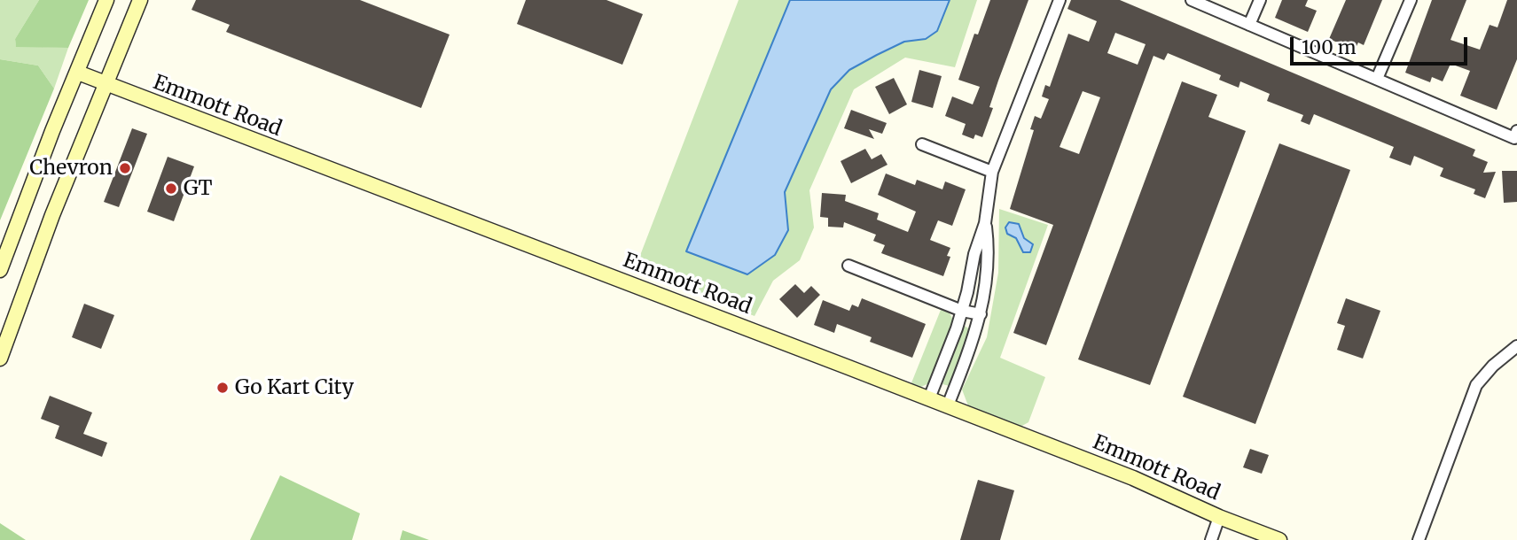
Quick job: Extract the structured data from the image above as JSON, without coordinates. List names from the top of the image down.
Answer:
{
  "streets": {
    "street": ["Emmott Road"]
  },
  "places": ["Chevron", "GT", "Go Kart City"],
  "scale_bar": "100 m"
}
